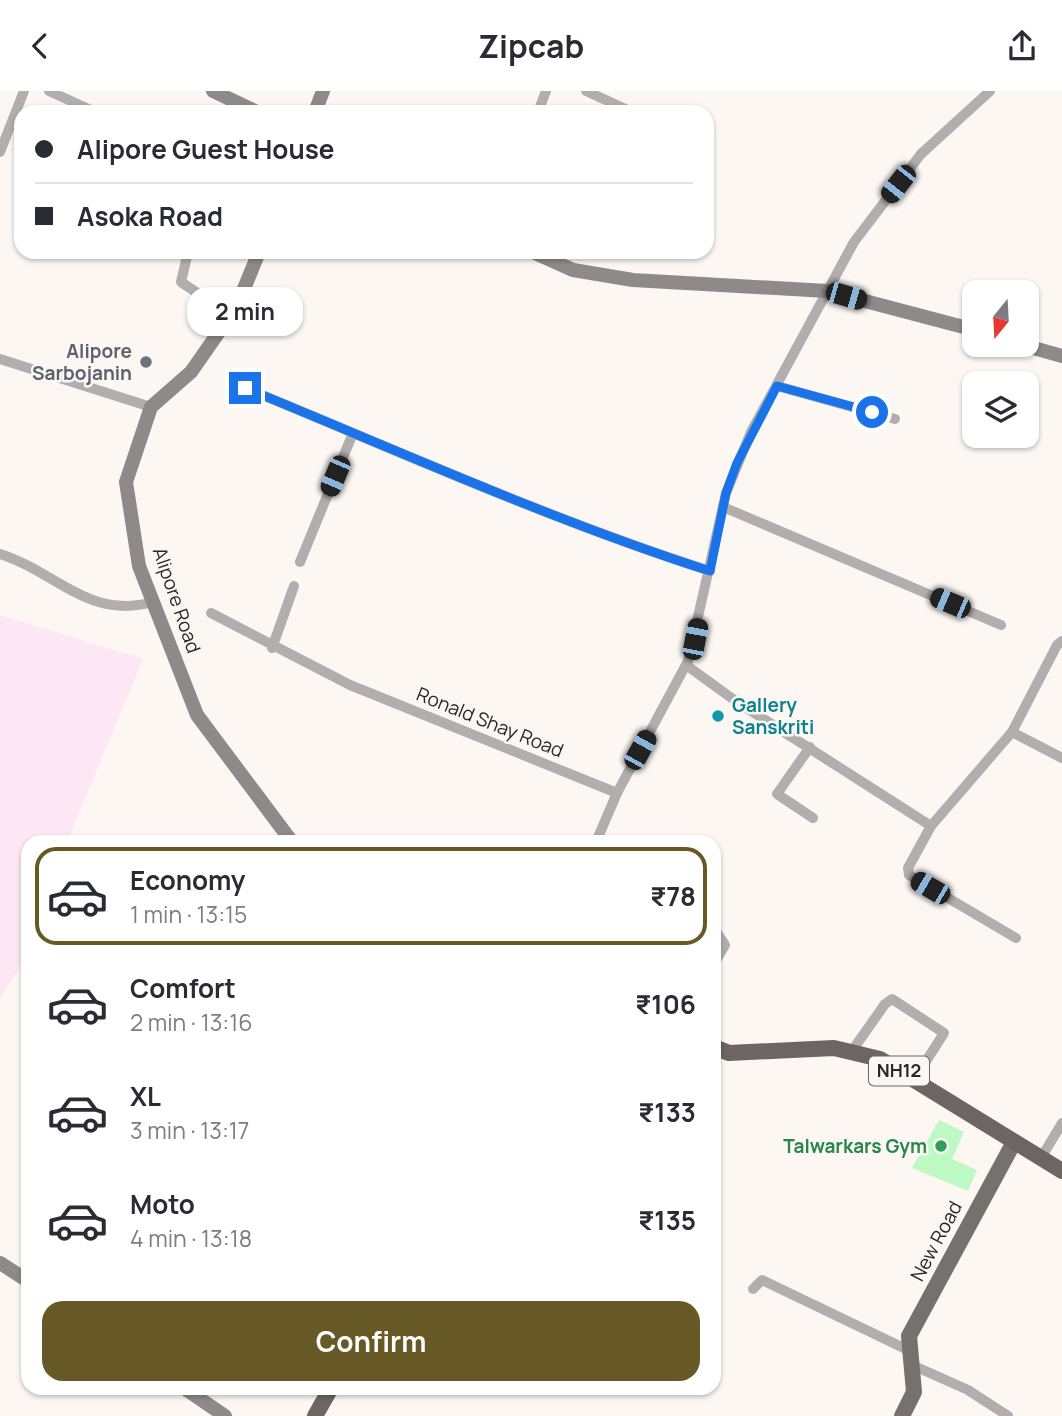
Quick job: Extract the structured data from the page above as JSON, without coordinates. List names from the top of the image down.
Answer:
{
  "streets": {
    "highway": ["NH12"],
    "main road": ["Alipore Road", "New Road"],
    "street": ["Ronald Shay Road"]
  },
  "crossings": [
    ["NH12", "New Road"]
  ],
  "places": ["Alipore Sarbojanin", "Gallery Sanskriti", "Talwarkars Gym"],
  "north": "bottom",
  "page": {
    "header": "Zipcab",
    "banner": ["Alipore Guest House", "Asoka Road"],
    "bubble": "2 min",
    "list": [
      {
        "name": "Economy",
        "note": "1 min · 13:15",
        "value": "₹78"
      },
      {
        "name": "Comfort",
        "note": "2 min · 13:16",
        "value": "₹106"
      },
      {
        "name": "XL",
        "note": "3 min · 13:17",
        "value": "₹133"
      },
      {
        "name": "Moto",
        "note": "4 min · 13:18",
        "value": "₹135"
      }
    ],
    "buttons": "Confirm"
  }
}
